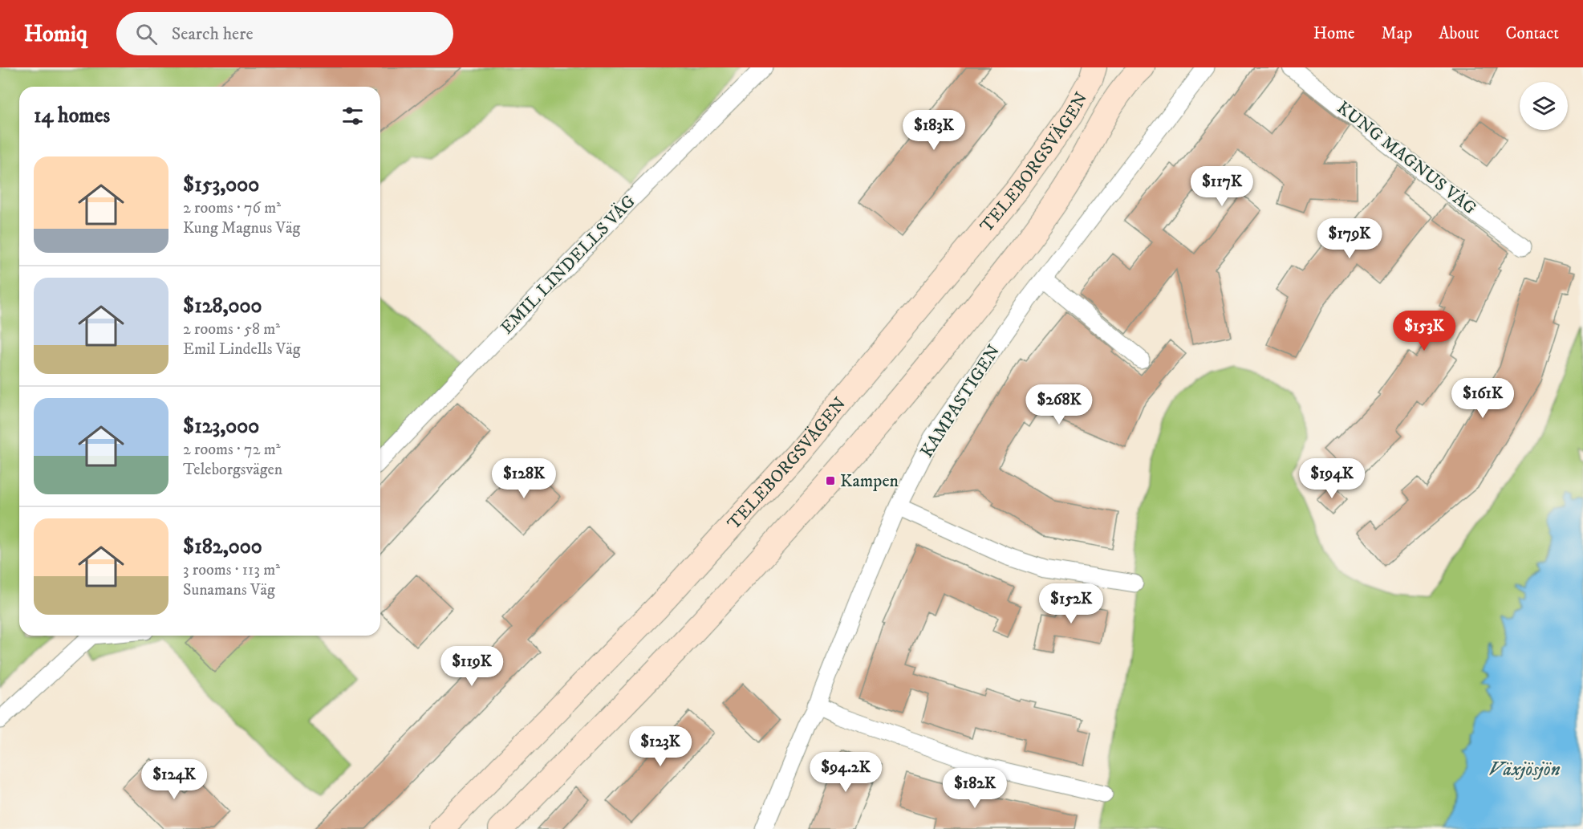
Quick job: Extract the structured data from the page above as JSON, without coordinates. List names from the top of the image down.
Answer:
{
  "streets": {
    "main road": ["TELEBORGSVÄGEN"],
    "street": ["KUNG MAGNUS VÄG", "EMIL LINDELLS VÄG", "KAMPASTIGEN"]
  },
  "water": ["Växjösjön"],
  "places": {
    "transit": ["Kampen"]
  },
  "page": {
    "header": "Homiq",
    "search": "Search here",
    "nav": [
      "Home",
      "Map",
      "About",
      "Contact"
    ],
    "heading": "14 homes",
    "price": [
      "$183K",
      "$117K",
      "$179K",
      "$153K",
      "$161K",
      "$268K",
      "$128K",
      "$194K",
      "$152K",
      "$119K",
      "$123K",
      "$94.2K",
      "$124K",
      "$182K"
    ],
    "list": [
      {
        "name": "$153,000",
        "note": "2 rooms · 76 m² · Kung Magnus Väg"
      },
      {
        "name": "$128,000",
        "note": "2 rooms · 58 m² · Emil Lindells Väg"
      },
      {
        "name": "$123,000",
        "note": "2 rooms · 72 m² · Teleborgsvägen"
      },
      {
        "name": "$182,000",
        "note": "3 rooms · 113 m² · Sunamans Väg"
      }
    ]
  }
}
